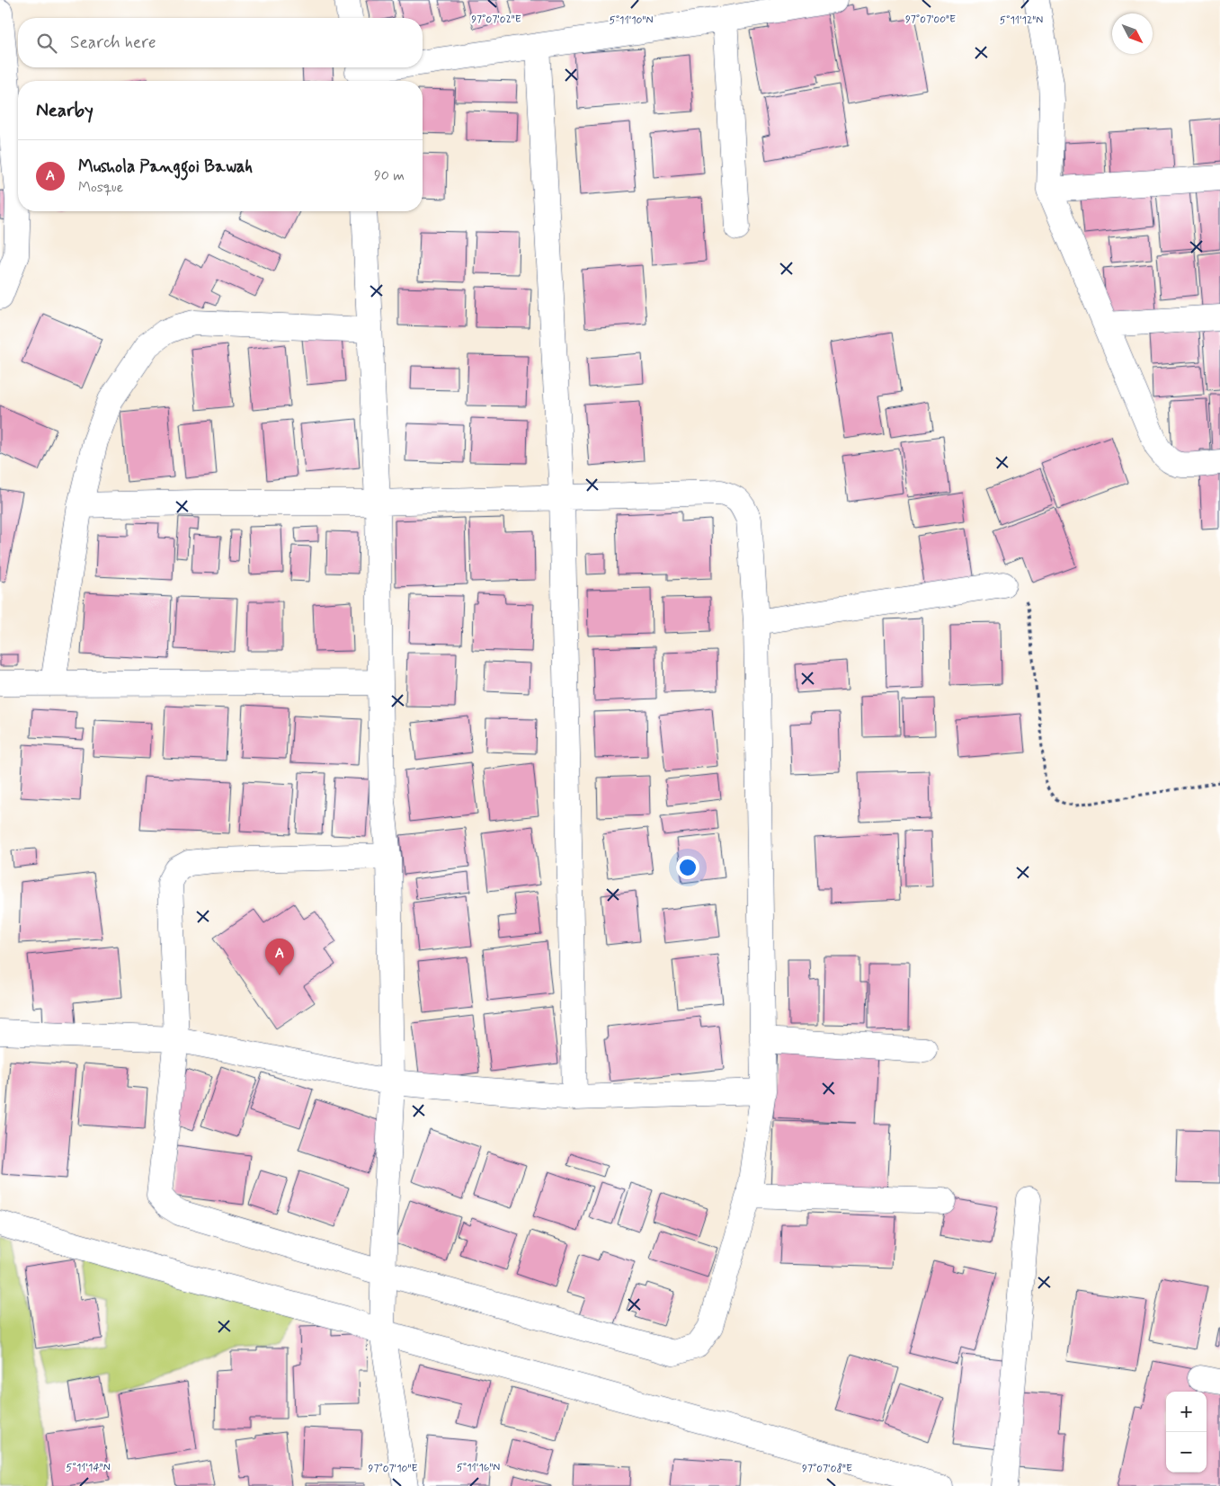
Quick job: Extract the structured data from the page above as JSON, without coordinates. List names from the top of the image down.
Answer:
{
  "north": "bottom right",
  "page": {
    "search": "Search here",
    "heading": "Nearby",
    "list": [
      {
        "mark": "A",
        "name": "Mushola Panggoi Bawah",
        "note": "Mosque",
        "value": "90 m"
      }
    ],
    "pins": "A",
    "map_buttons": ["+", "−"]
  },
  "coordinates": [
    "97°07'02\"E",
    "97°07'00\"E",
    "5°11'10\"N",
    "5°11'12\"N",
    "5°11'14\"N",
    "5°11'16\"N",
    "97°07'10\"E",
    "97°07'08\"E"
  ]
}
